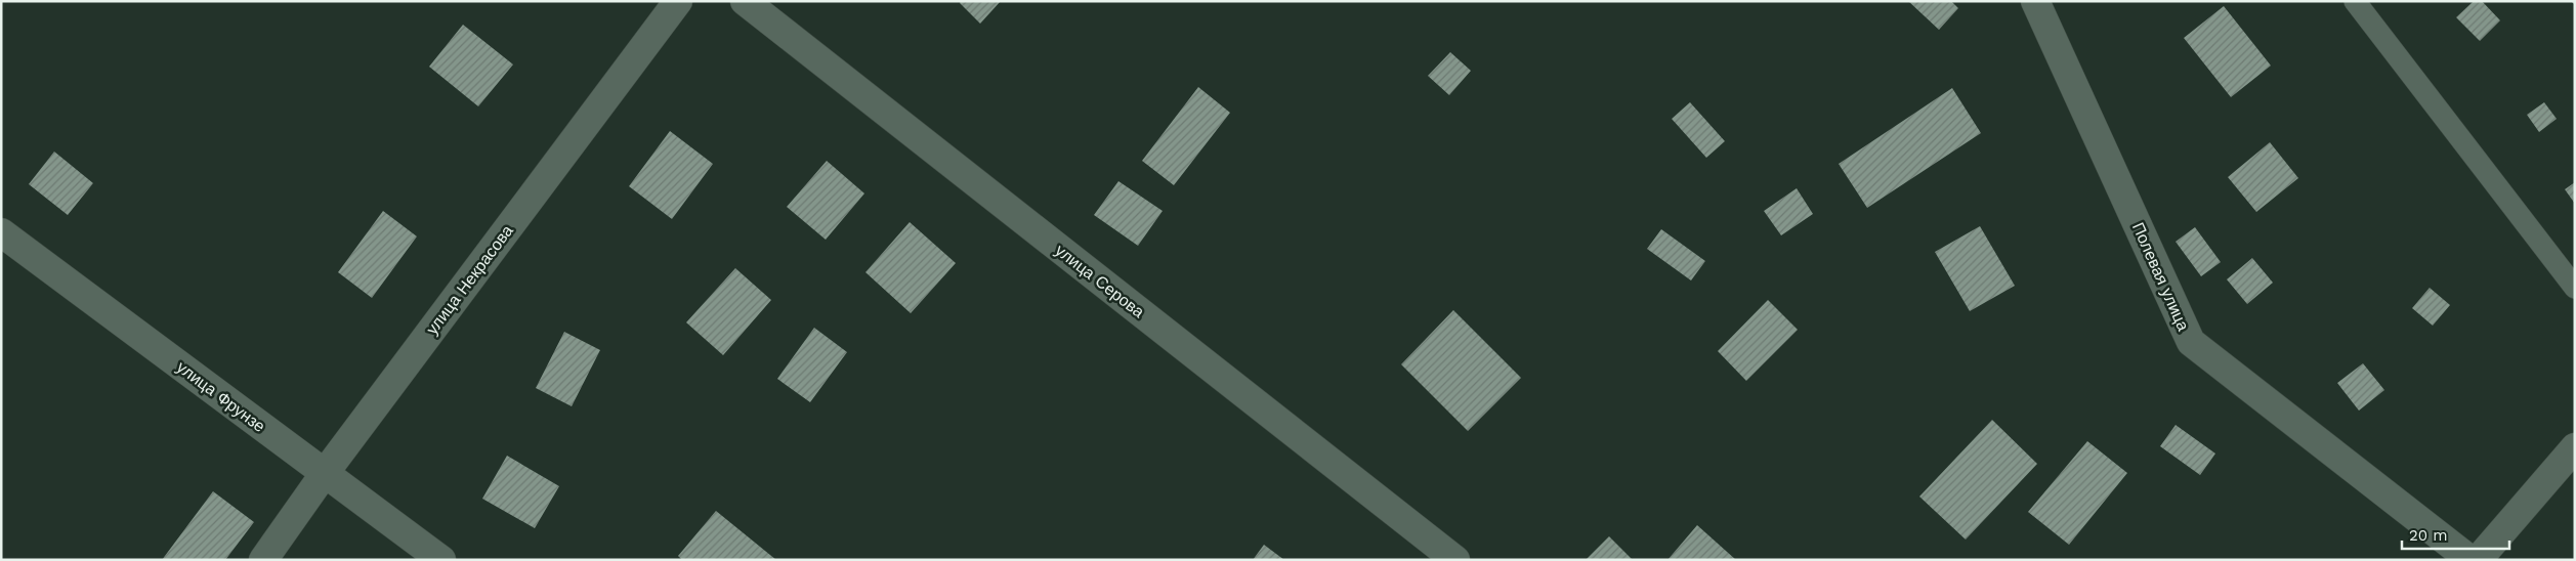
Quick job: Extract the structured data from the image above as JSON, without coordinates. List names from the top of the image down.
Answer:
{
  "streets": {
    "street": [
      "Полевая улица",
      "улица Некрасова",
      "улица Серова",
      "улица Фрунзе"
    ]
  },
  "crossings": [
    ["улица Некрасова", "улица Фрунзе"]
  ],
  "scale_bar": "20 m"
}
